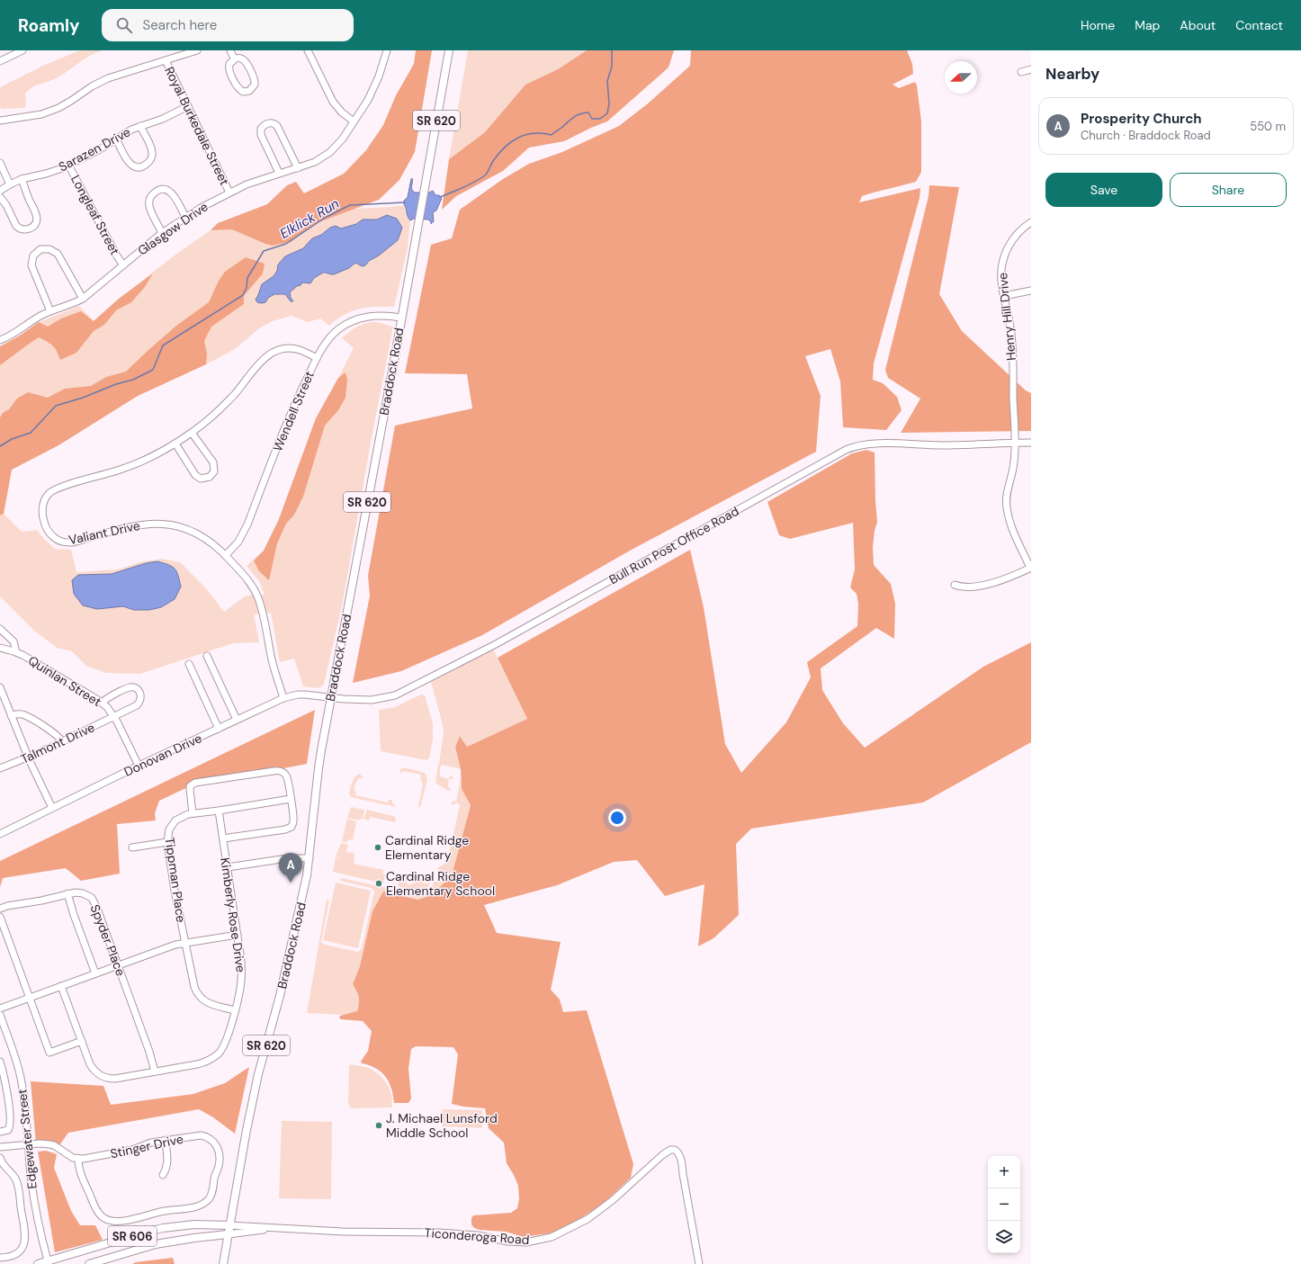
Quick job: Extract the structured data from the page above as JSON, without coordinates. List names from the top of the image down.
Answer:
{
  "streets": {
    "main road": ["SR 620", "Braddock Road", "SR 606"],
    "street": [
      "Royal Burkedale Street",
      "Sarazen Drive",
      "Longleaf Street",
      "Glasgow Drive",
      "Henry Hill Drive",
      "Wendell Street",
      "Valiant Drive",
      "Bull Run Post Office Road",
      "Quinlan Street",
      "Talmont Drive",
      "Donovan Drive",
      "Tippman Place",
      "Kimberly Rose Drive",
      "Spyder Place",
      "Edgewater Street",
      "Stinger Drive",
      "Ticonderoga Road"
    ]
  },
  "crossings": [
    ["Royal Burkedale Street", "Sarazen Drive"],
    ["Royal Burkedale Street", "Glasgow Drive"],
    ["Sarazen Drive", "Longleaf Street"],
    ["Longleaf Street", "Glasgow Drive"],
    ["Henry Hill Drive", "Bull Run Post Office Road"],
    ["Braddock Road", "Wendell Street"],
    ["Braddock Road", "Bull Run Post Office Road"],
    ["Braddock Road", "Donovan Drive"],
    ["Braddock Road", "SR 606"],
    ["Braddock Road", "Ticonderoga Road"],
    ["Wendell Street", "Valiant Drive"],
    ["Valiant Drive", "Donovan Drive"],
    ["Bull Run Post Office Road", "Donovan Drive"],
    ["Quinlan Street", "Talmont Drive"],
    ["Quinlan Street", "Donovan Drive"],
    ["Tippman Place", "Kimberly Rose Drive"],
    ["Kimberly Rose Drive", "Spyder Place"],
    ["Edgewater Street", "SR 606"],
    ["SR 606", "Ticonderoga Road"]
  ],
  "water": ["Elklick Run"],
  "places": ["Cardinal Ridge Elementary", "Cardinal Ridge Elementary School", "J. Michael Lunsford Middle School"],
  "north": "left",
  "page": {
    "header": "Roamly",
    "search": "Search here",
    "nav": [
      "Home",
      "Map",
      "About",
      "Contact"
    ],
    "heading": "Nearby",
    "list": [
      {
        "mark": "A",
        "name": "Prosperity Church",
        "note": "Church · Braddock Road",
        "value": "550 m"
      }
    ],
    "buttons": ["Save", "Share"],
    "pins": "A",
    "map_buttons": ["+", "−"]
  }
}
